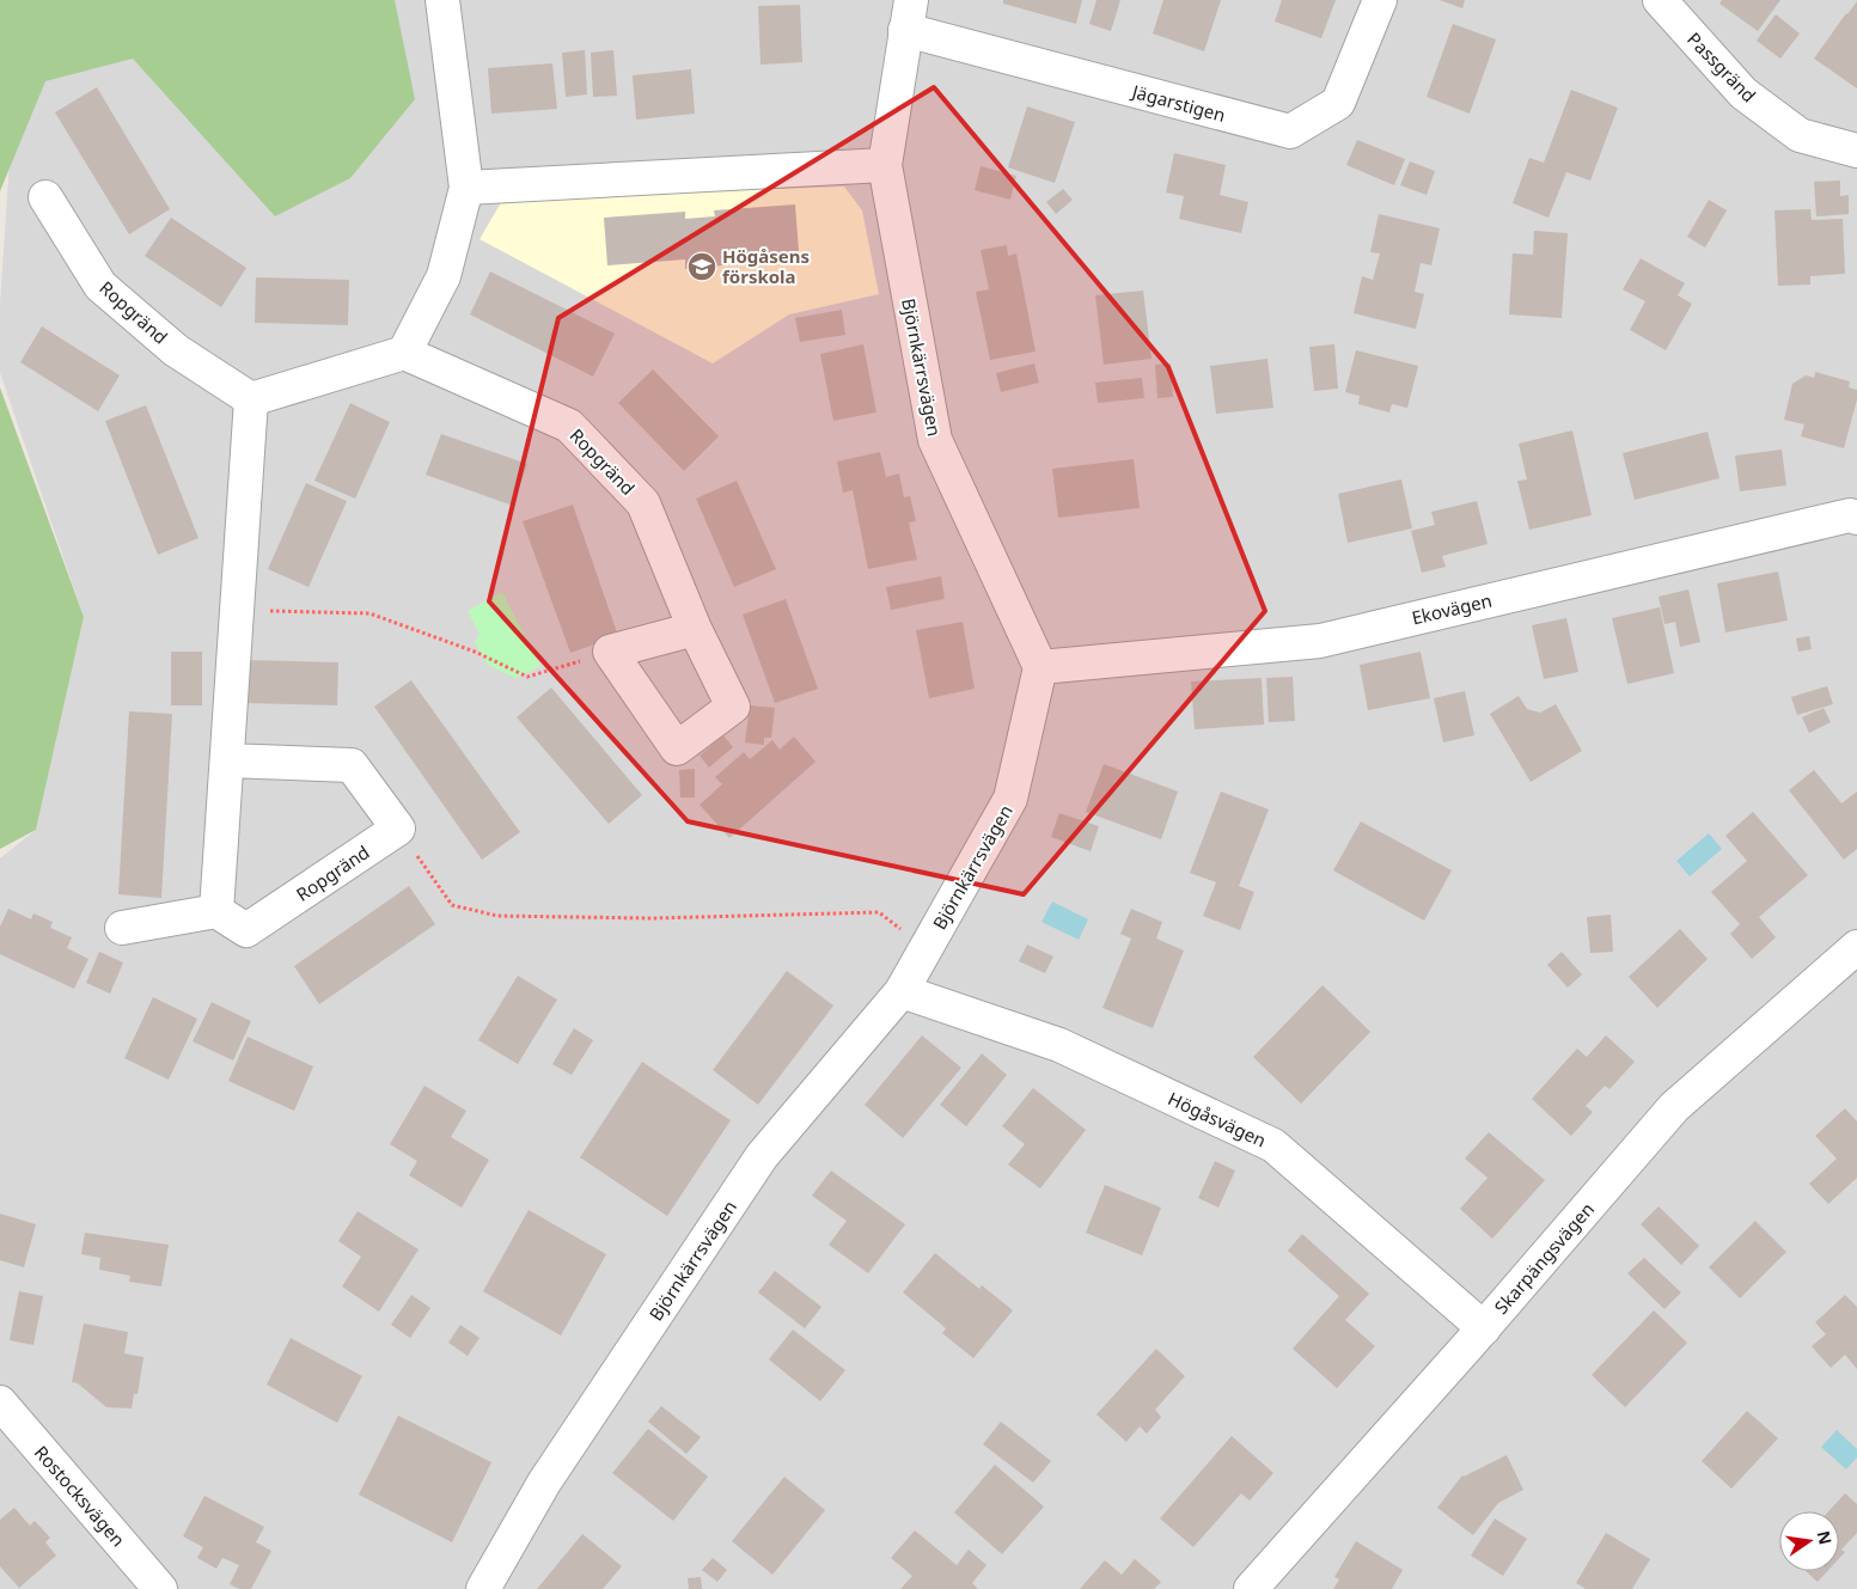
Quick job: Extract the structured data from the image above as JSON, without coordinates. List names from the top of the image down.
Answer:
{
  "streets": {
    "street": [
      "Passgränd",
      "Jägarstigen",
      "Ropgränd",
      "Björnkärrsvägen",
      "Ekovägen",
      "Högåsvägen",
      "Skarpängsvägen",
      "Rostocksvägen"
    ]
  },
  "crossings": [
    ["Jägarstigen", "Björnkärrsvägen"],
    ["Björnkärrsvägen", "Ekovägen"],
    ["Björnkärrsvägen", "Högåsvägen"],
    ["Högåsvägen", "Skarpängsvägen"]
  ],
  "places": {
    "school or university": ["Högåsens förskola"]
  },
  "north": "right"
}
